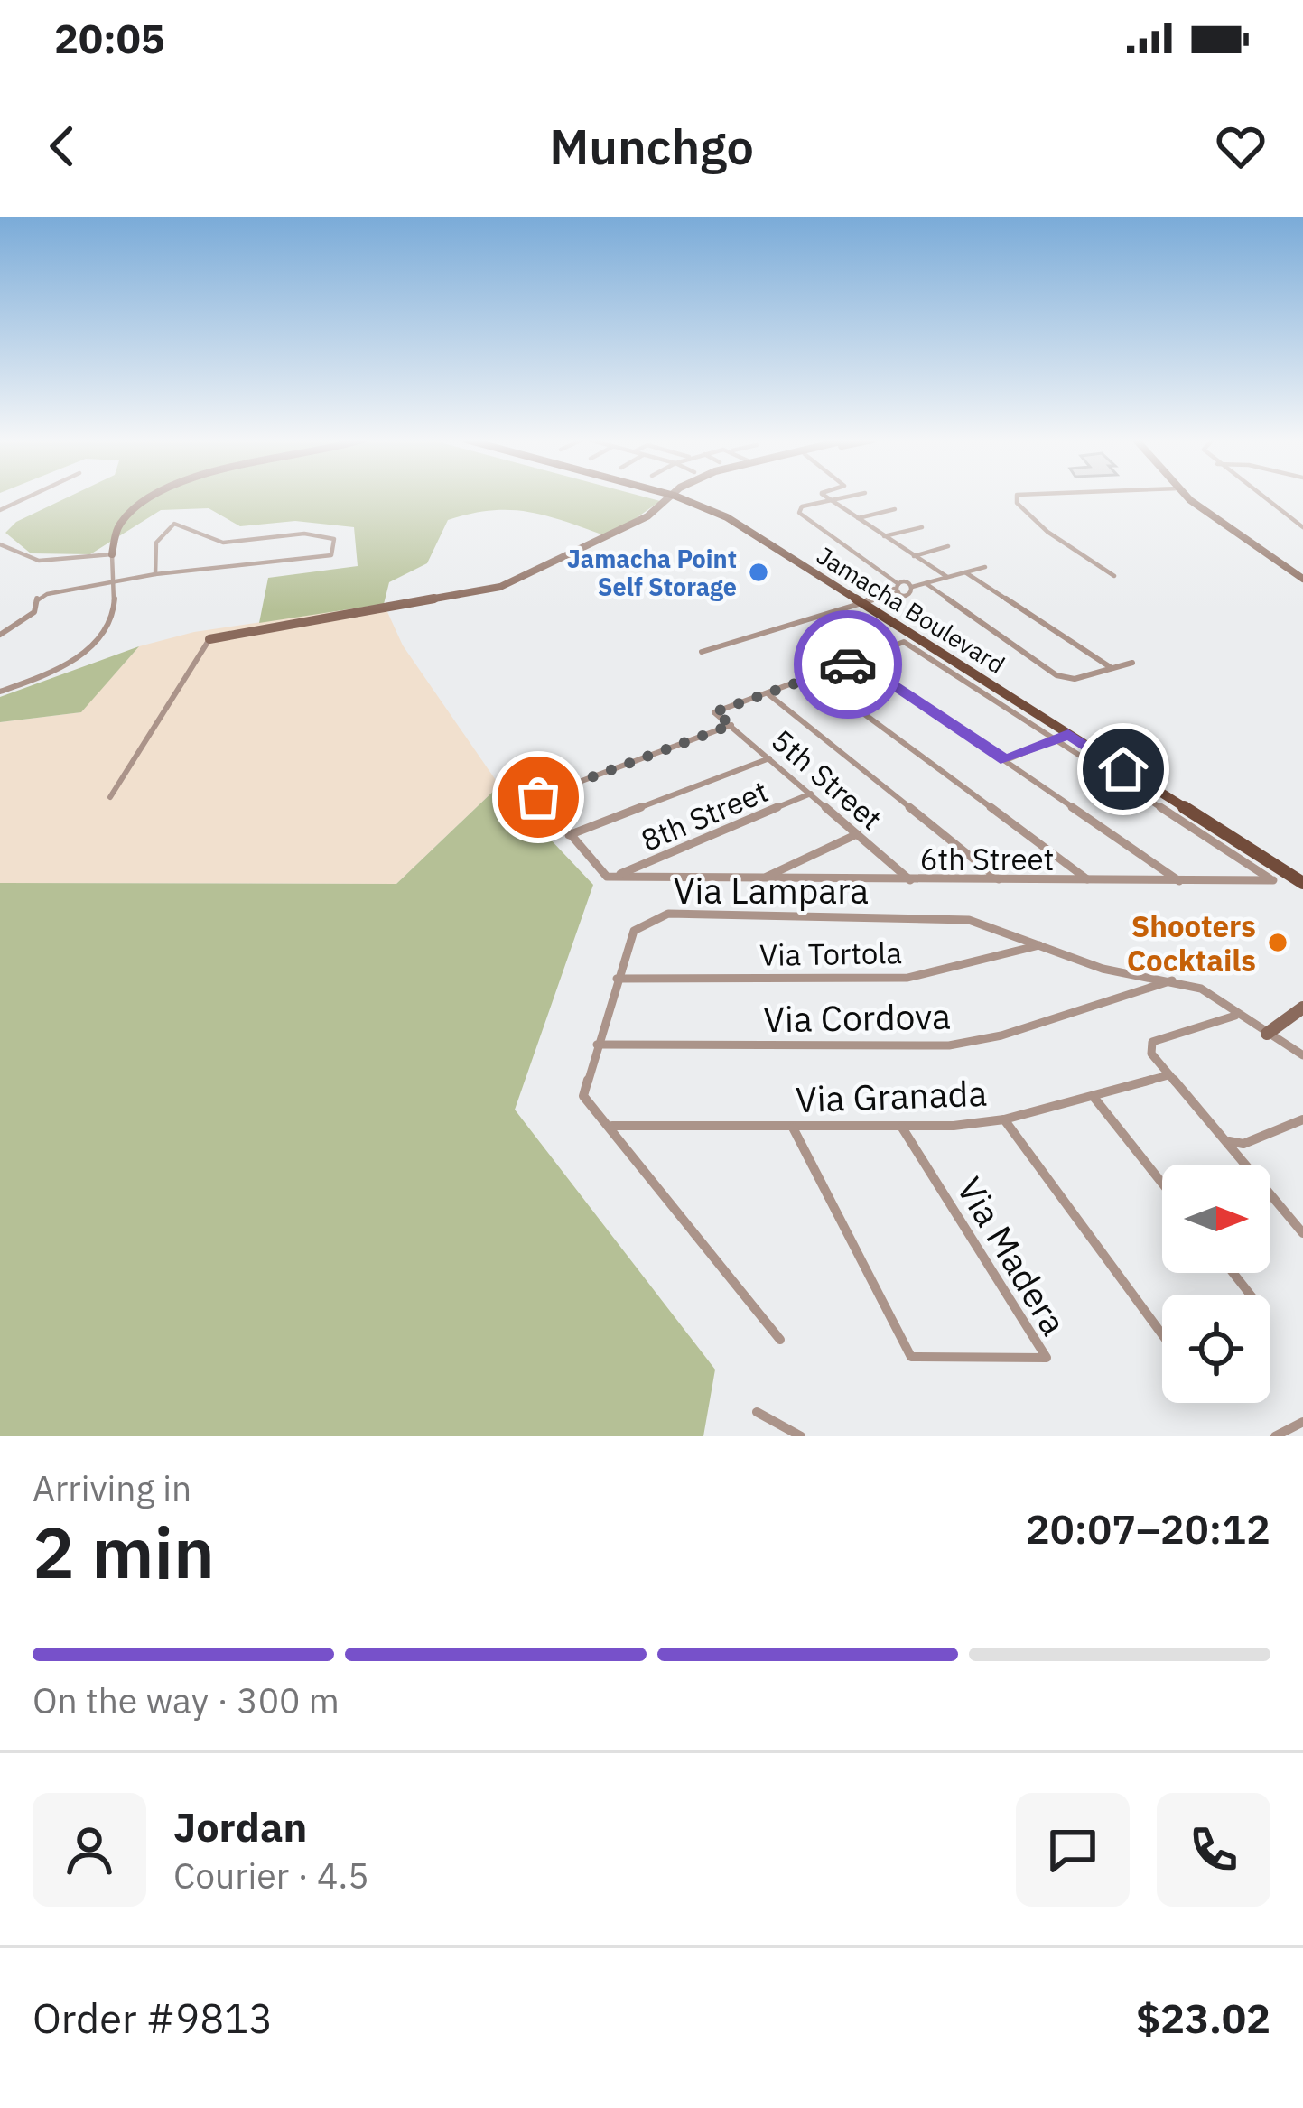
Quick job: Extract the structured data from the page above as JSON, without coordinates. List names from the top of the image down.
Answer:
{
  "streets": {
    "main road": ["Jamacha Boulevard"],
    "street": [
      "5th Street",
      "8th Street",
      "6th Street",
      "Via Lampara",
      "Via Tortola",
      "Via Cordova",
      "Via Granada",
      "Via Madera"
    ]
  },
  "crossings": [
    ["5th Street", "8th Street"],
    ["5th Street", "6th Street"],
    ["8th Street", "6th Street"],
    ["Via Lampara", "Via Tortola"],
    ["Via Lampara", "Via Cordova"],
    ["Via Lampara", "Via Granada"],
    ["Via Granada", "Via Madera"]
  ],
  "places": ["Jamacha Point Self Storage", "Shooters Cocktails"],
  "north": "right",
  "page": {
    "status": "20:05",
    "header": "Munchgo",
    "heading": ["2 min", "Arriving in", "20:07–20:12"],
    "panel": [
      "Jordan",
      "Courier · 4.5",
      "Order #9813",
      "$23.02"
    ],
    "bar": "On the way · 300 m"
  }
}
